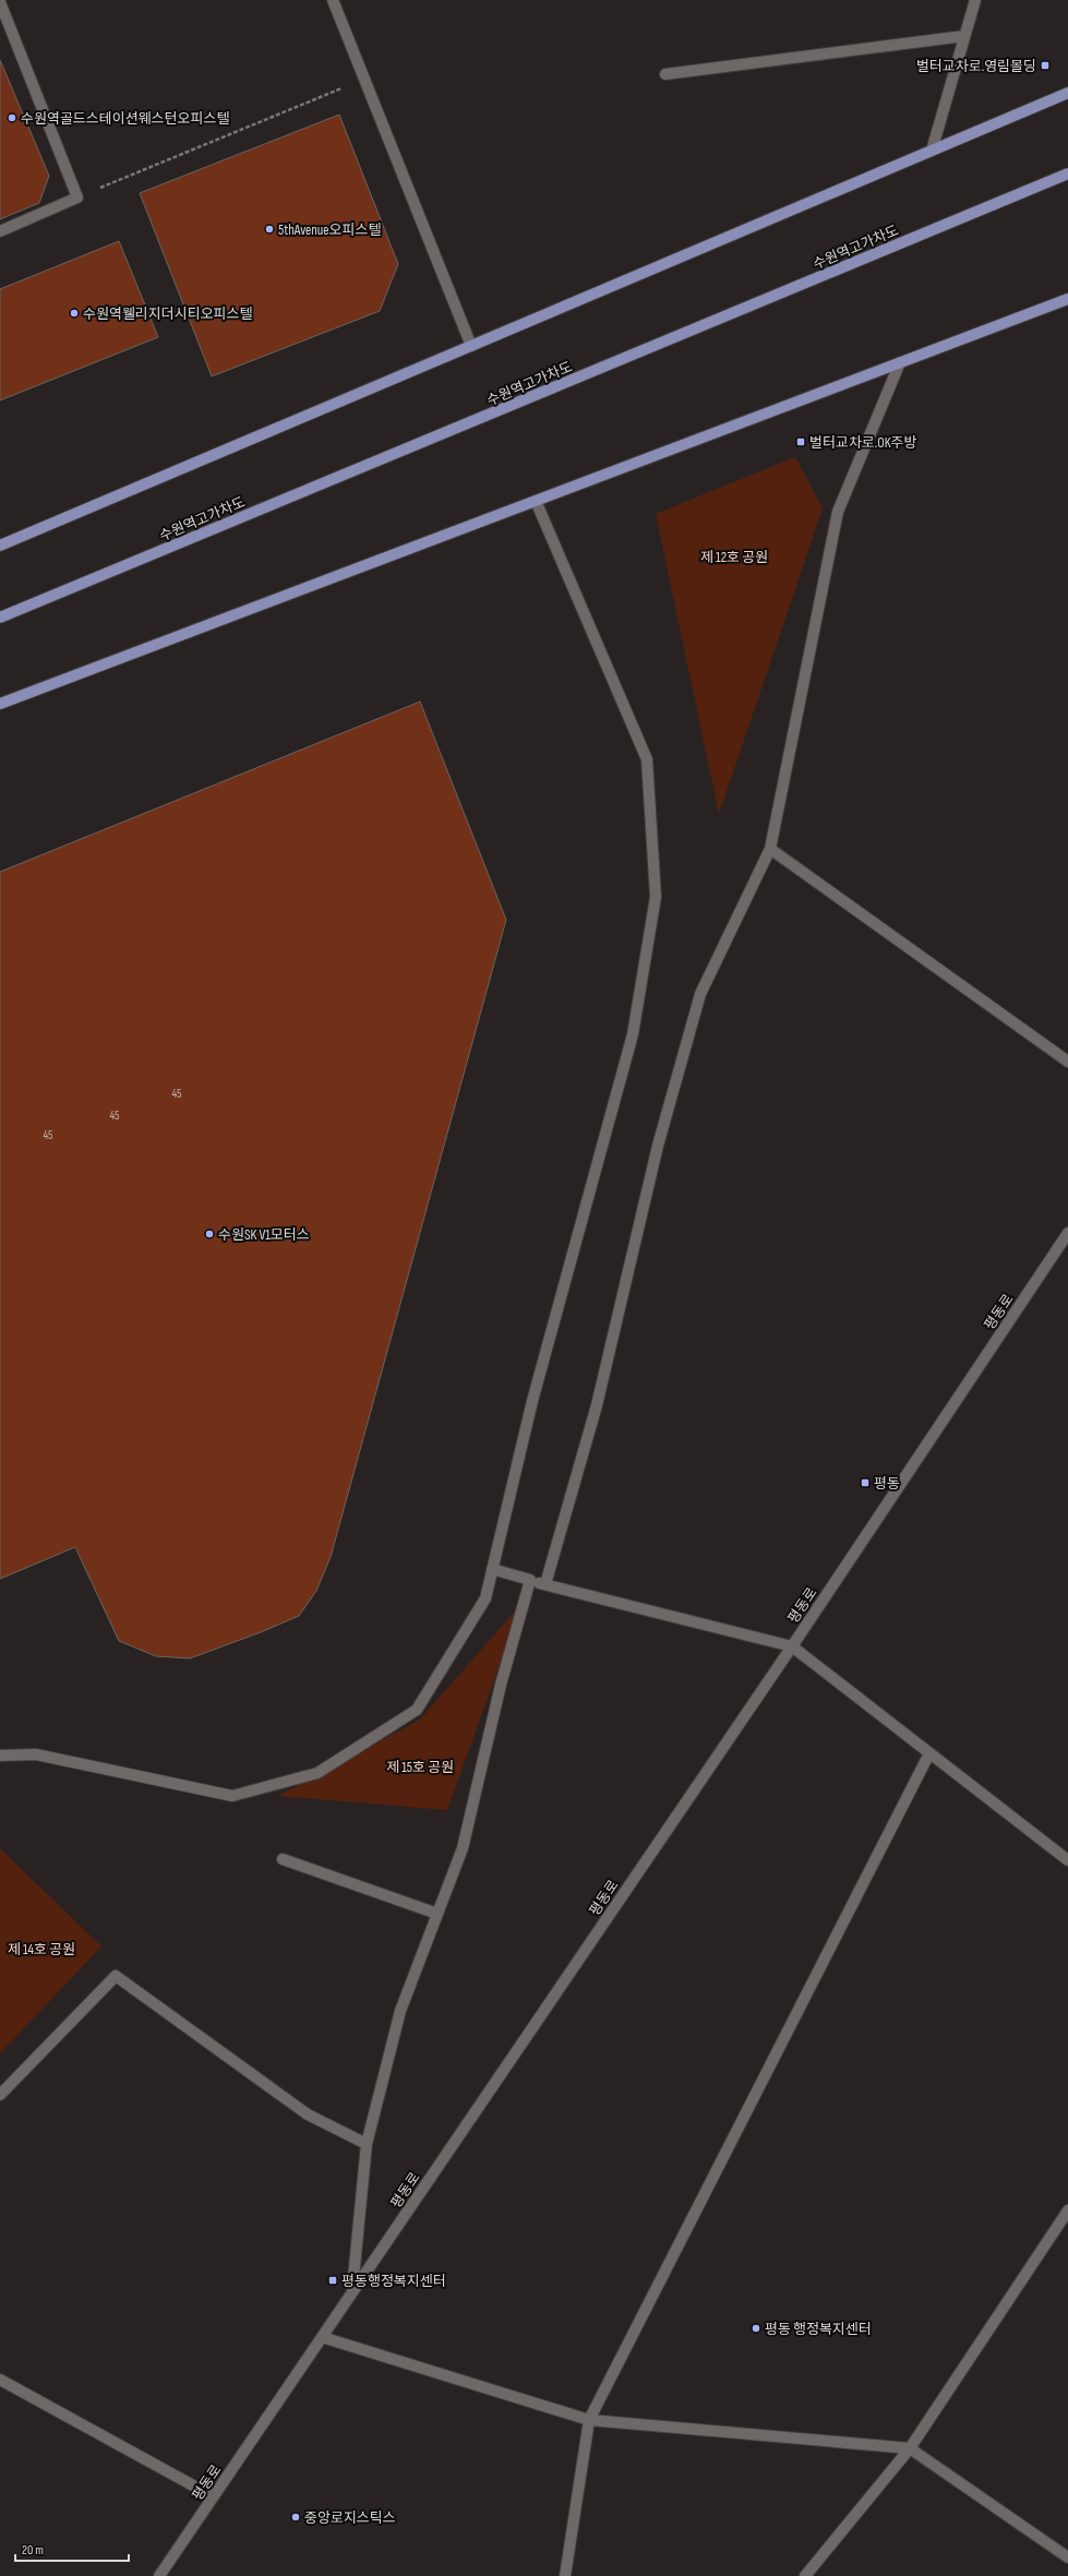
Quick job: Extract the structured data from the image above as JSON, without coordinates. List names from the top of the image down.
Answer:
{
  "streets": {
    "main road": ["수원역고가차도"],
    "street": ["평동로"]
  },
  "parks": ["제 12호 공원", "제 15호 공원", "제 14호 공원"],
  "places": {
    "transit": [
      "벌터교차로.영림몰딩",
      "벌터교차로.OK주방",
      "평동",
      "평동행정복지센터"
    ],
    "other": [
      "수원역골드스테이션웨스턴오피스텔",
      "5thAvenue오피스텔",
      "수원역웰리지더시티오피스텔",
      "수원SK V1모터스",
      "평동 행정복지센터",
      "중앙로지스틱스"
    ]
  },
  "house_numbers": ["45", "45", "45"],
  "scale_bar": "20 m"
}
